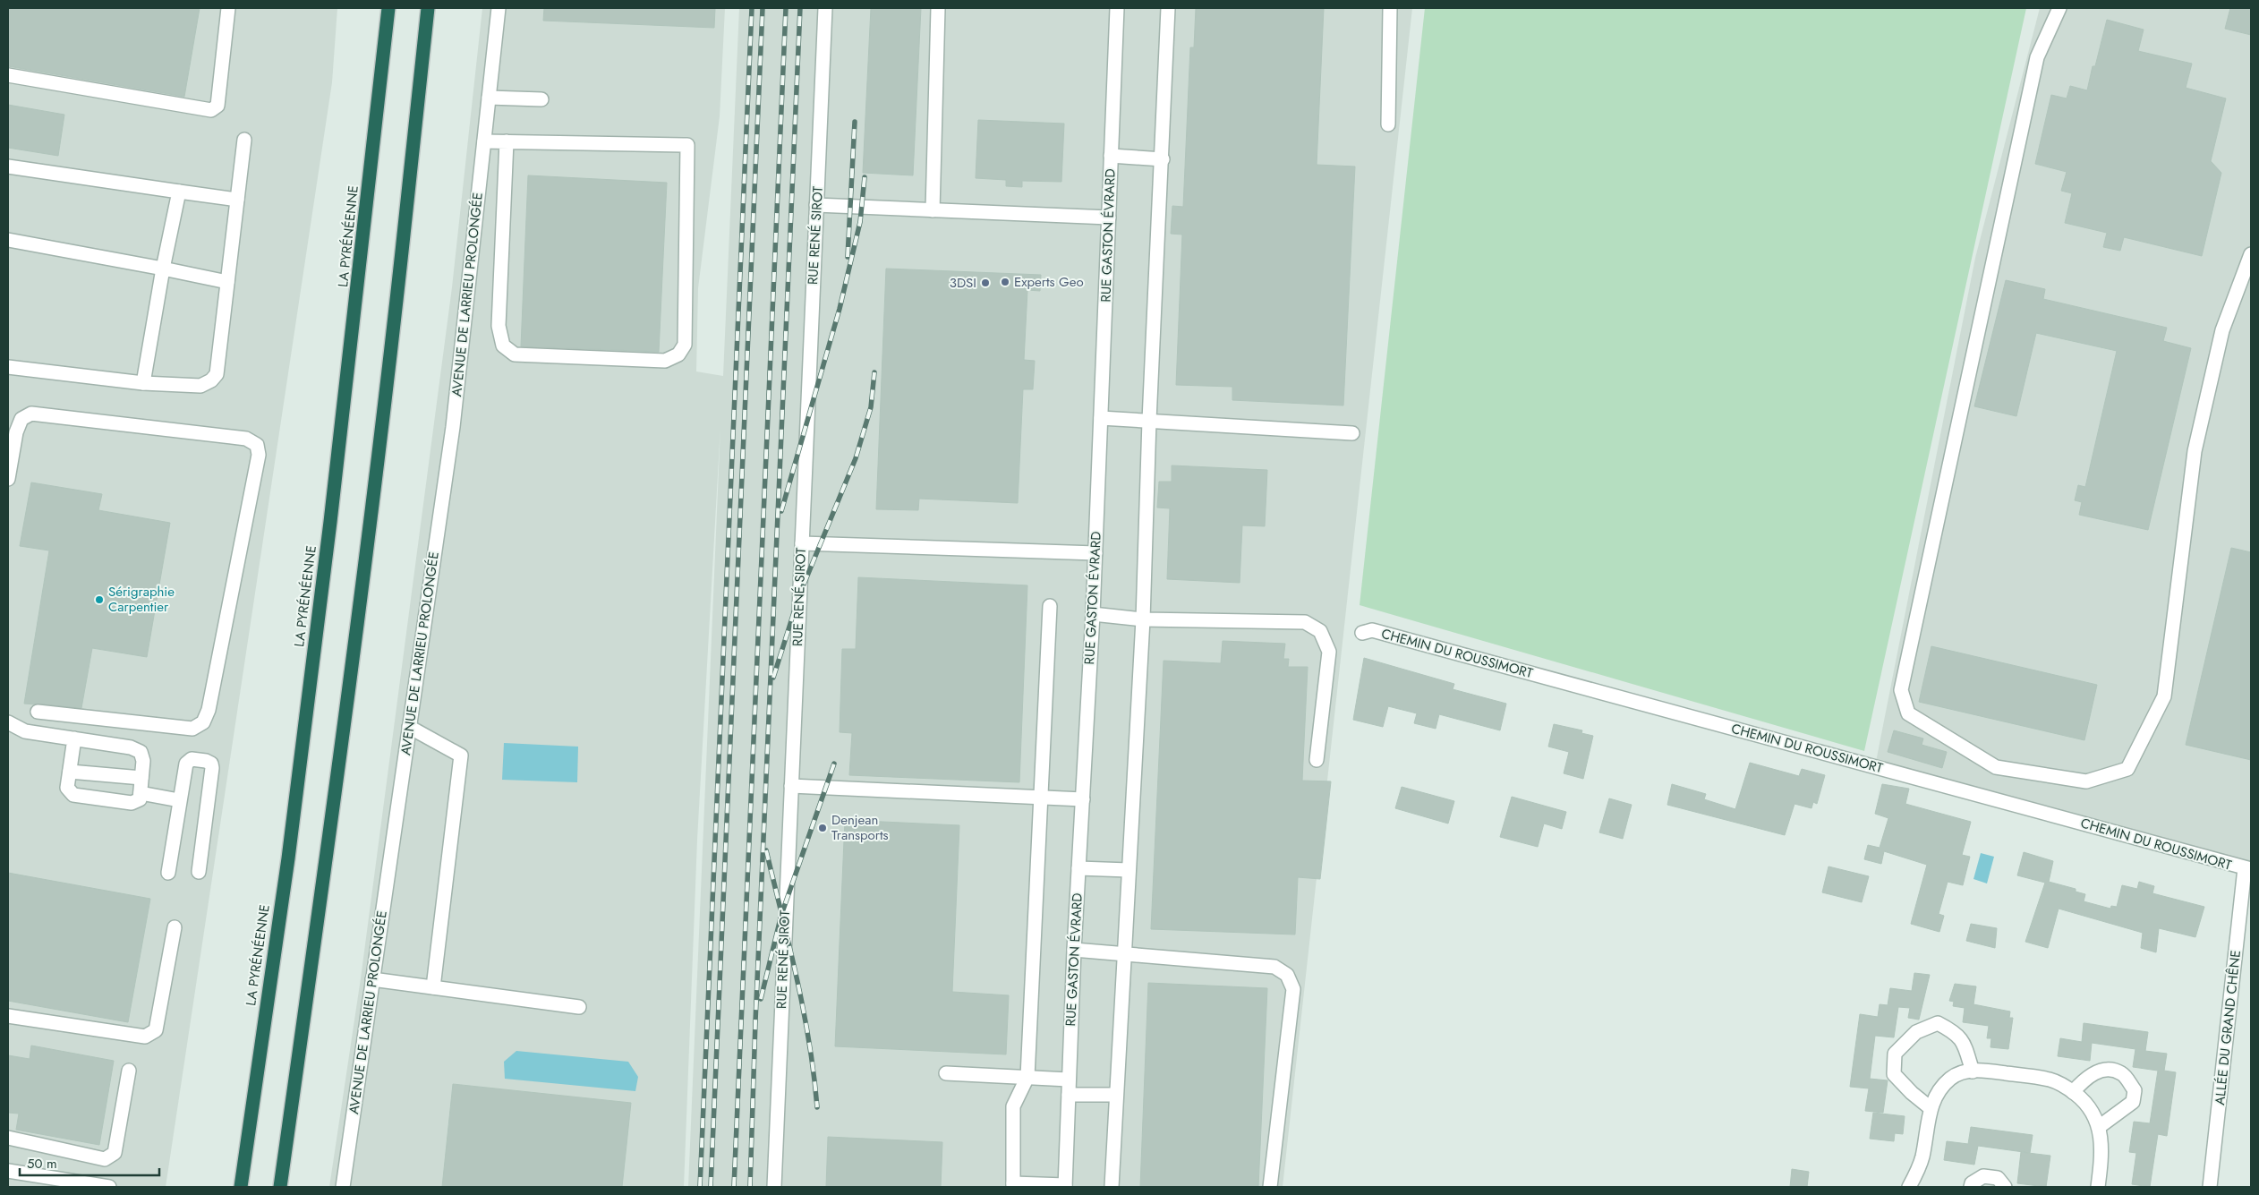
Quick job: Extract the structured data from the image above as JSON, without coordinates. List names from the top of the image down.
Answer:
{
  "streets": {
    "highway": ["LA PYRÉNÉENNE"],
    "street": [
      "RUE RENÉ SIROT",
      "RUE GASTON ÉVRARD",
      "AVENUE DE LARRIEU PROLONGÉE",
      "CHEMIN DU ROUSSIMORT",
      "ALLÉE DU GRAND CHÊNE"
    ]
  },
  "crossings": [
    ["CHEMIN DU ROUSSIMORT", "ALLÉE DU GRAND CHÊNE"]
  ],
  "places": [
    "Experts Geo",
    "3DSI",
    "Sérigraphie Carpentier",
    "Denjean Transports"
  ],
  "scale_bar": "50 m"
}
